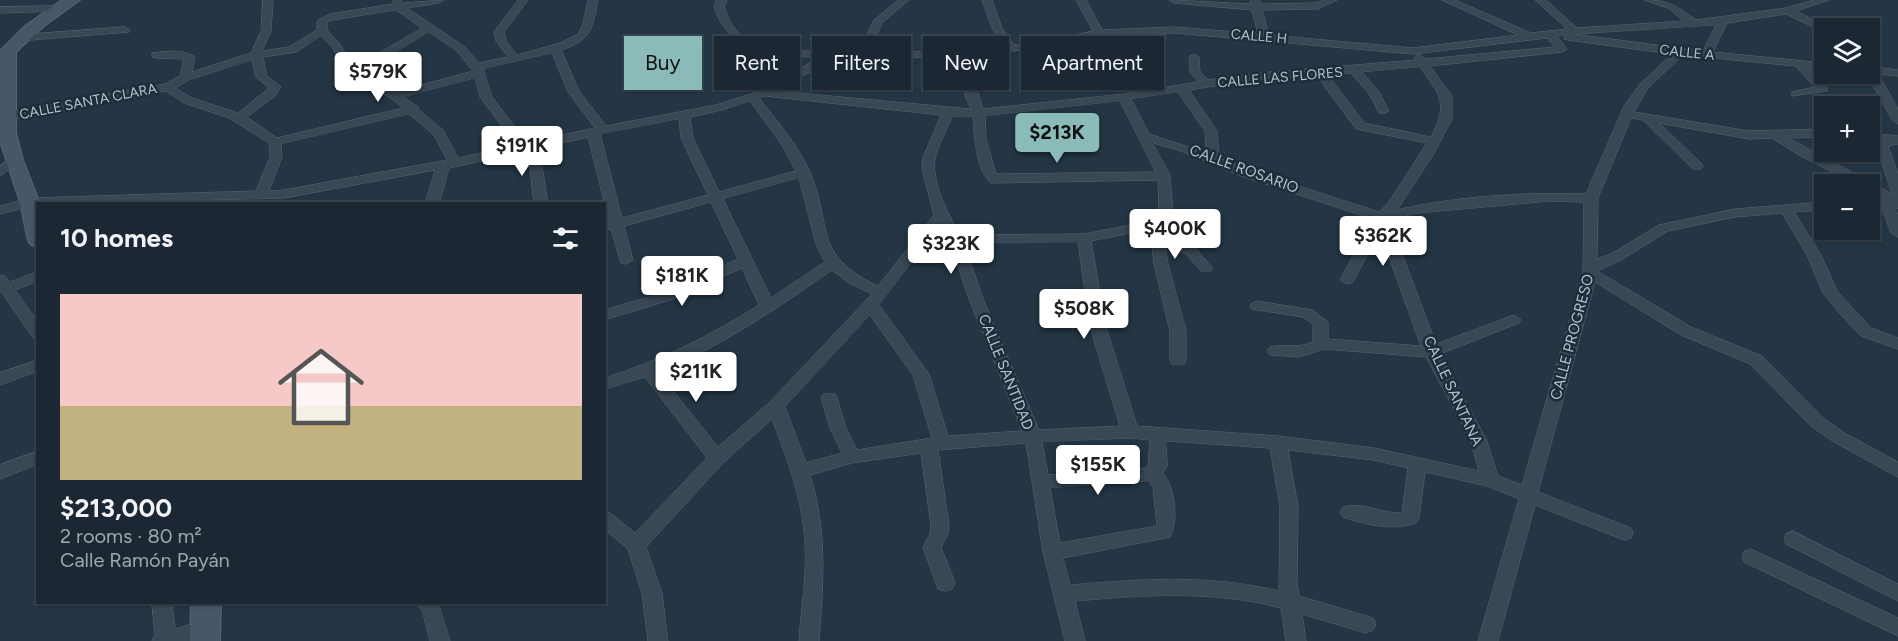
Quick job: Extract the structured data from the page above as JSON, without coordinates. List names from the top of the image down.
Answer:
{
  "streets": {
    "street": [
      "CALLE H",
      "CALLE A",
      "CALLE LAS FLORES",
      "CALLE SANTA CLARA",
      "CALLE ROSARIO",
      "CALLE PROGRESO",
      "CALLE SANTIDAD",
      "CALLE SANTANA"
    ]
  },
  "crossings": [
    ["CALLE H", "CALLE A"],
    ["CALLE H", "CALLE LAS FLORES"],
    ["CALLE A", "CALLE LAS FLORES"],
    ["CALLE A", "CALLE PROGRESO"],
    ["CALLE LAS FLORES", "CALLE SANTIDAD"],
    ["CALLE ROSARIO", "CALLE PROGRESO"],
    ["CALLE ROSARIO", "CALLE SANTANA"]
  ],
  "page": {
    "map_buttons": ["+", "−"],
    "chip": [
      "Buy",
      "Rent",
      "Filters",
      "New",
      "Apartment"
    ],
    "price": [
      "$579K",
      "$213K",
      "$191K",
      "$400K",
      "$362K",
      "$323K",
      "$181K",
      "$508K",
      "$211K",
      "$155K"
    ],
    "heading": "10 homes",
    "list": [
      {
        "name": "$213,000",
        "note": "2 rooms · 80 m² · Calle Ramón Payán"
      }
    ]
  }
}
